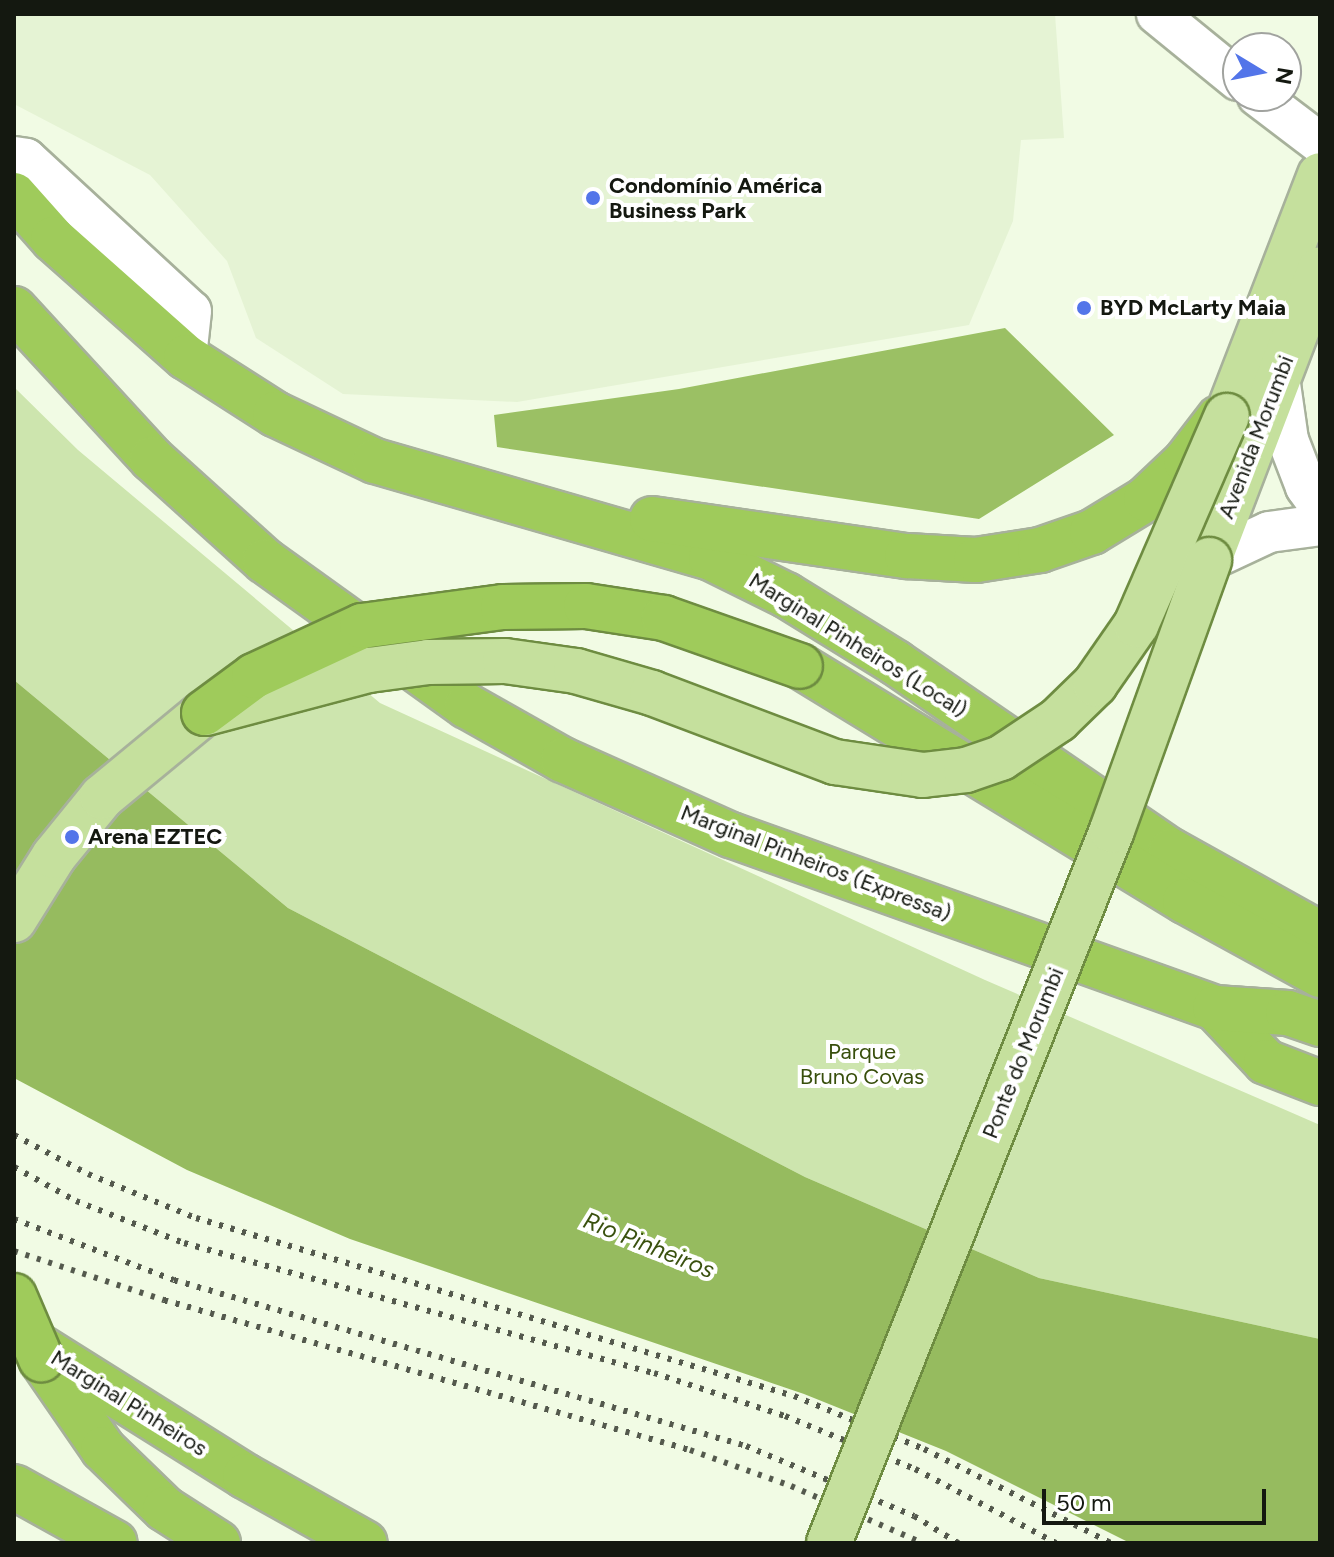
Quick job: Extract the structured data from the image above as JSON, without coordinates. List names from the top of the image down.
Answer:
{
  "streets": {
    "highway": ["Marginal Pinheiros (Local)", "Marginal Pinheiros (Expressa)", "Marginal Pinheiros"],
    "main road": ["Avenida Morumbi", "Ponte do Morumbi"]
  },
  "crossings": [
    ["Avenida Morumbi", "Ponte do Morumbi"]
  ],
  "water": ["Rio Pinheiros"],
  "parks": ["Parque Bruno Covas"],
  "places": ["Condomínio América Business Park", "BYD McLarty Maia", "Arena EZTEC"],
  "scale_bar": "50 m",
  "north": "right"
}
